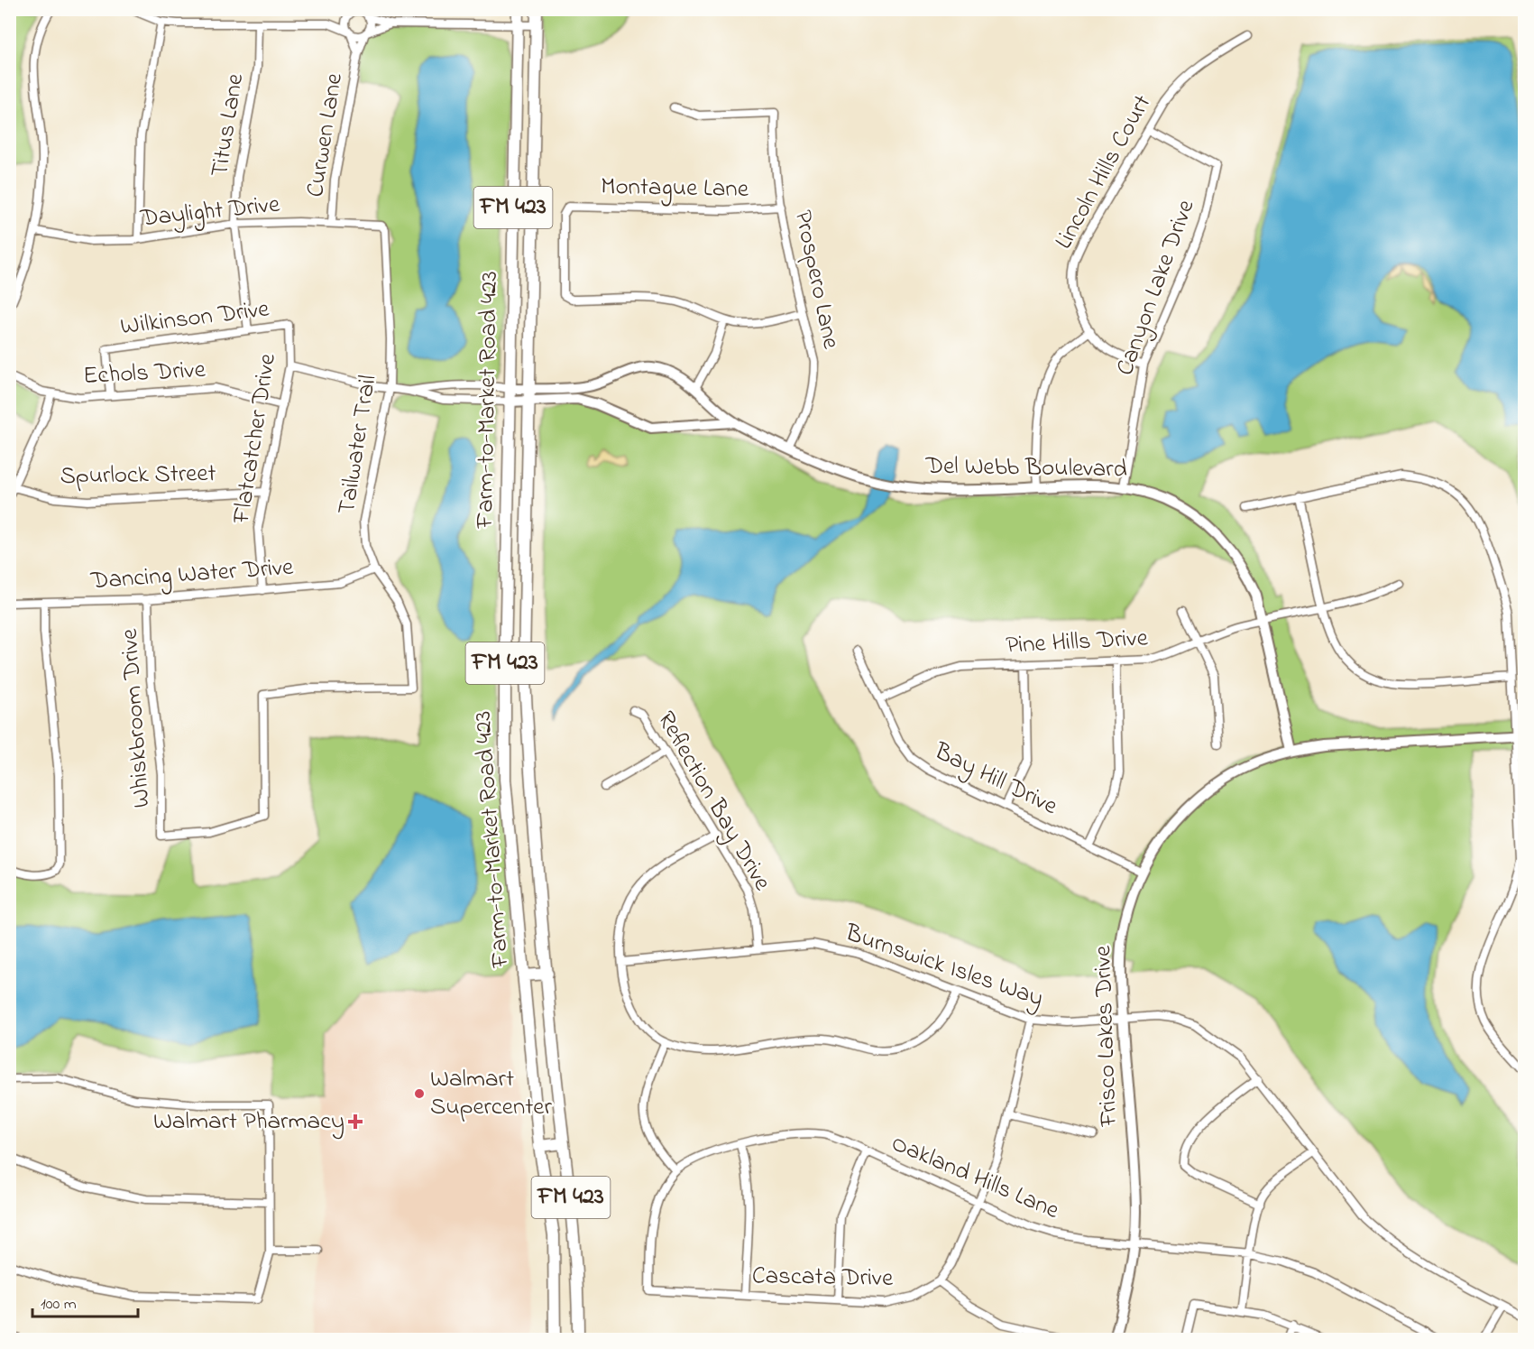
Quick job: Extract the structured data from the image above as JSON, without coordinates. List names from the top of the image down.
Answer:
{
  "streets": {
    "main road": ["FM 423", "Farm-to-Market Road 423"],
    "street": [
      "Titus Lane",
      "Curwen Lane",
      "Lincoln Hills Court",
      "Montague Lane",
      "Daylight Drive",
      "Prospero Lane",
      "Canyon Lake Drive",
      "Wilkinson Drive",
      "Echols Drive",
      "Flatcatcher Drive",
      "Tailwater Trail",
      "Del Webb Boulevard",
      "Spurlock Street",
      "Dancing Water Drive",
      "Pine Hills Drive",
      "Whiskbroom Drive",
      "Bay Hill Drive",
      "Reflection Bay Drive",
      "Burnswick Isles Way",
      "Frisco Lakes Drive",
      "Oakland Hills Lane",
      "Cascata Drive"
    ]
  },
  "crossings": [
    ["Titus Lane", "Daylight Drive"],
    ["Titus Lane", "Wilkinson Drive"],
    ["Curwen Lane", "Daylight Drive"],
    ["Lincoln Hills Court", "Canyon Lake Drive"],
    ["Montague Lane", "Prospero Lane"],
    ["Daylight Drive", "Tailwater Trail"],
    ["Prospero Lane", "Del Webb Boulevard"],
    ["Canyon Lake Drive", "Del Webb Boulevard"],
    ["Wilkinson Drive", "Echols Drive"],
    ["Wilkinson Drive", "Flatcatcher Drive"],
    ["Echols Drive", "Flatcatcher Drive"],
    ["Farm-to-Market Road 423", "Del Webb Boulevard"],
    ["Flatcatcher Drive", "Del Webb Boulevard"],
    ["Flatcatcher Drive", "Spurlock Street"],
    ["Flatcatcher Drive", "Dancing Water Drive"],
    ["Tailwater Trail", "Del Webb Boulevard"],
    ["Tailwater Trail", "Dancing Water Drive"],
    ["Tailwater Trail", "Whiskbroom Drive"],
    ["Del Webb Boulevard", "Pine Hills Drive"],
    ["Del Webb Boulevard", "Frisco Lakes Drive"],
    ["Dancing Water Drive", "Whiskbroom Drive"],
    ["Pine Hills Drive", "Bay Hill Drive"],
    ["Bay Hill Drive", "Frisco Lakes Drive"],
    ["Reflection Bay Drive", "Burnswick Isles Way"],
    ["Burnswick Isles Way", "Frisco Lakes Drive"],
    ["Burnswick Isles Way", "Cascata Drive"],
    ["Frisco Lakes Drive", "Oakland Hills Lane"],
    ["Oakland Hills Lane", "Cascata Drive"]
  ],
  "places": {
    "other": ["Walmart Supercenter"],
    "health": ["Walmart Pharmacy"]
  },
  "scale_bar": "100 m"
}
